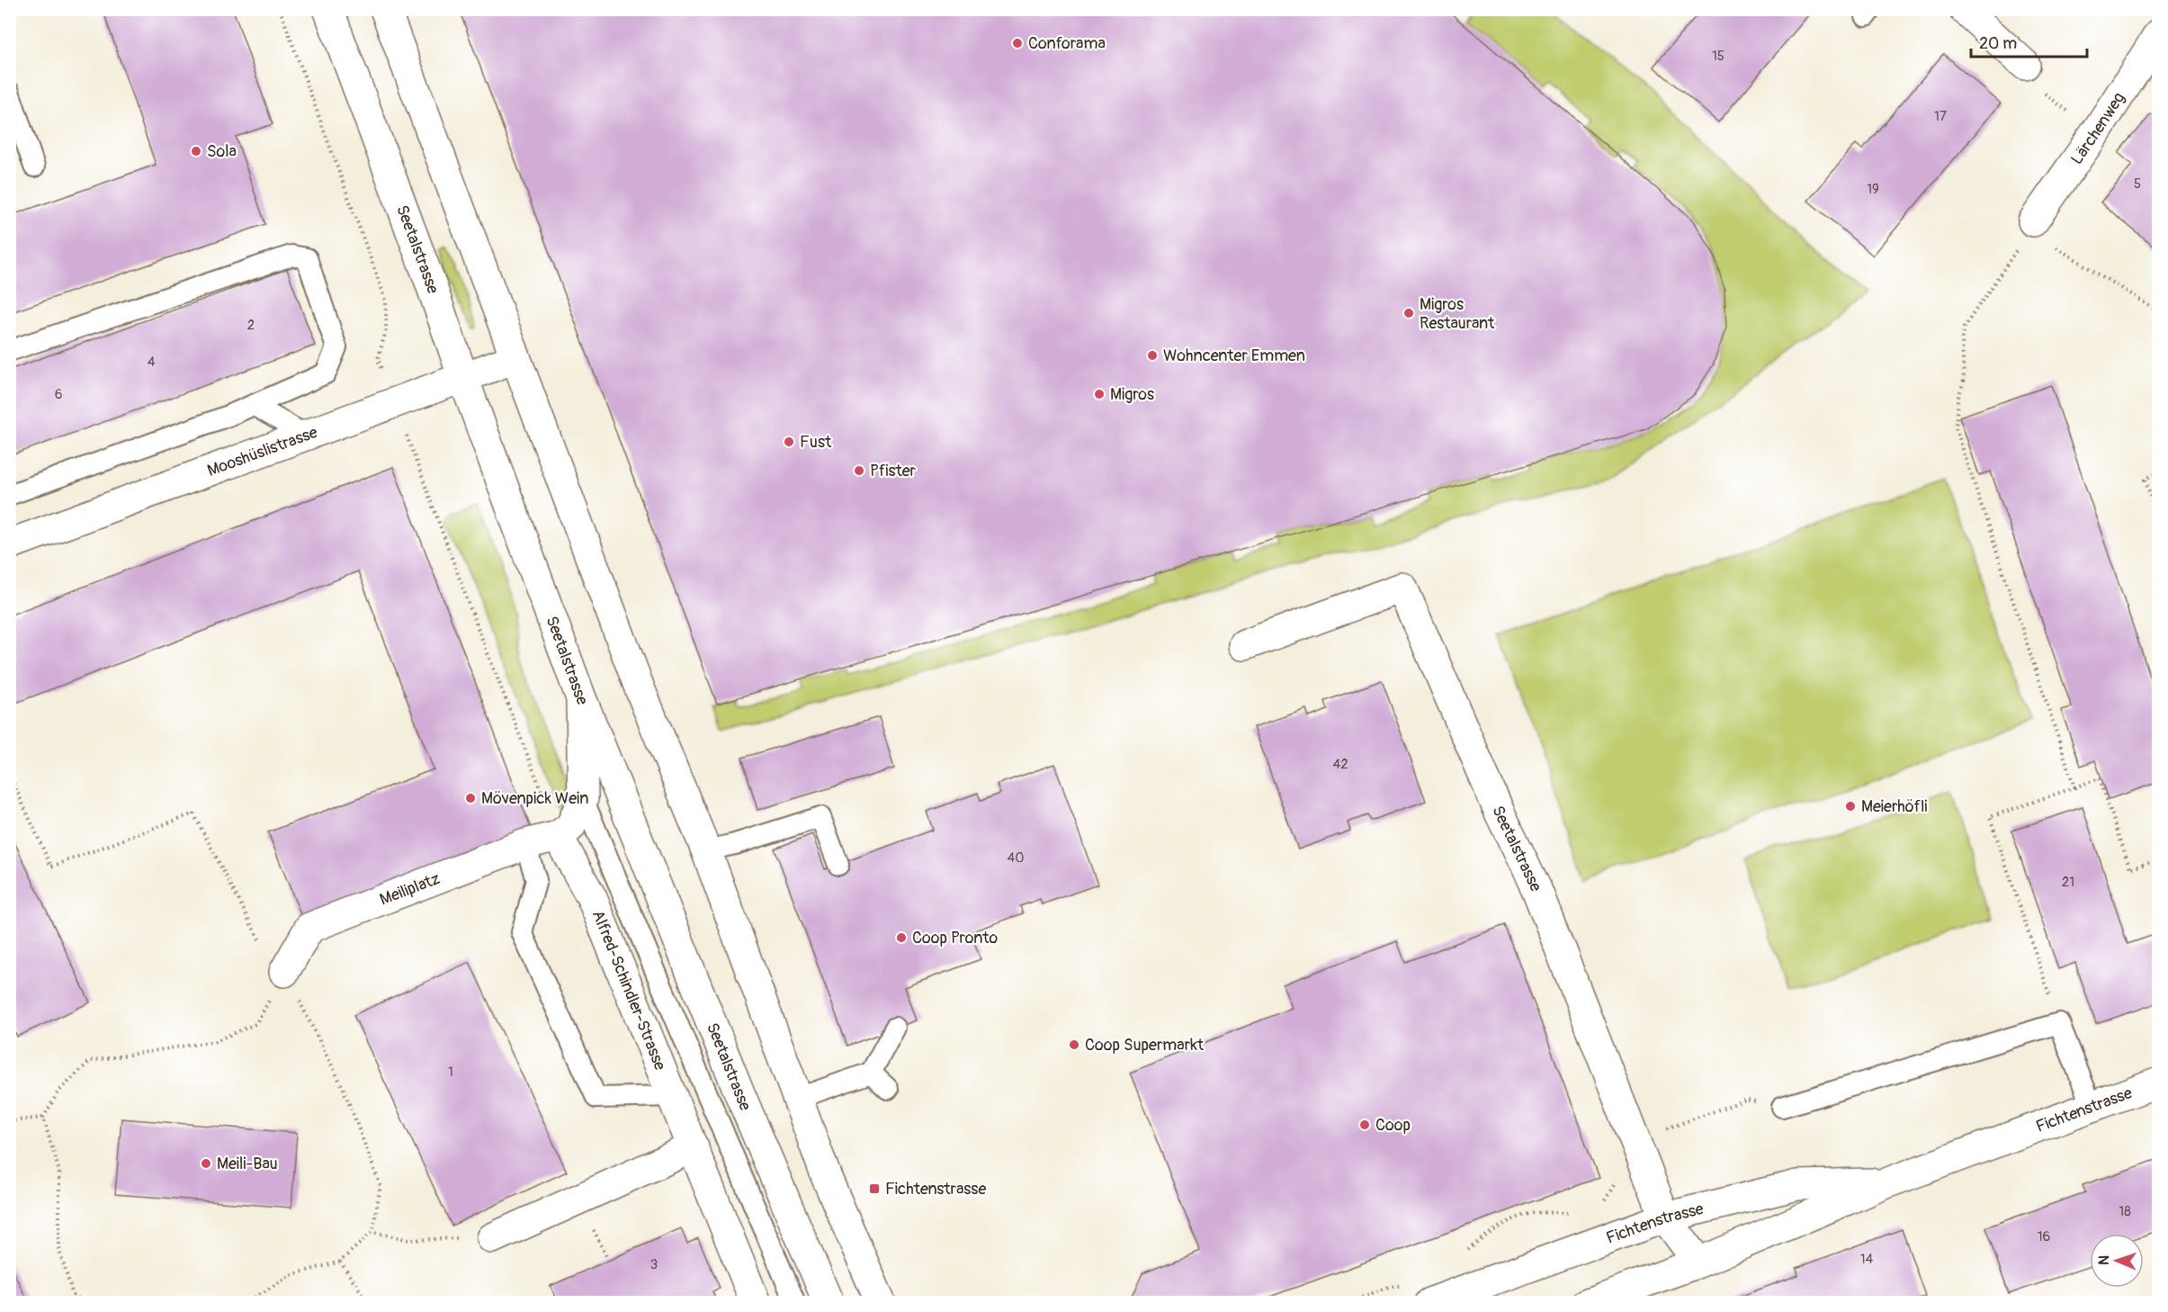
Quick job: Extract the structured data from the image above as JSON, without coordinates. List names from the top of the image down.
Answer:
{
  "streets": {
    "street": [
      "Lärchenweg",
      "Seetalstrasse",
      "Mooshüslistrasse",
      "Meiliplatz",
      "Alfred-Schindler-Strasse",
      "Fichtenstrasse"
    ]
  },
  "crossings": [
    ["Seetalstrasse", "Mooshüslistrasse"],
    ["Seetalstrasse", "Fichtenstrasse"],
    ["Meiliplatz", "Alfred-Schindler-Strasse"]
  ],
  "places": {
    "other": [
      "Conforama",
      "Sola",
      "Migros Restaurant",
      "Wohncenter Emmen",
      "Migros",
      "Fust",
      "Pfister",
      "Mövenpick Wein",
      "Meierhöfli",
      "Coop Pronto",
      "Coop Supermarkt",
      "Coop",
      "Meili-Bau"
    ],
    "transit": ["Fichtenstrasse"]
  },
  "house_numbers": [
    "15",
    "17",
    "5",
    "19",
    "2",
    "4",
    "6",
    "42",
    "40",
    "21",
    "1",
    "18",
    "16",
    "14",
    "3"
  ],
  "scale_bar": "20 m",
  "north": "left"
}
